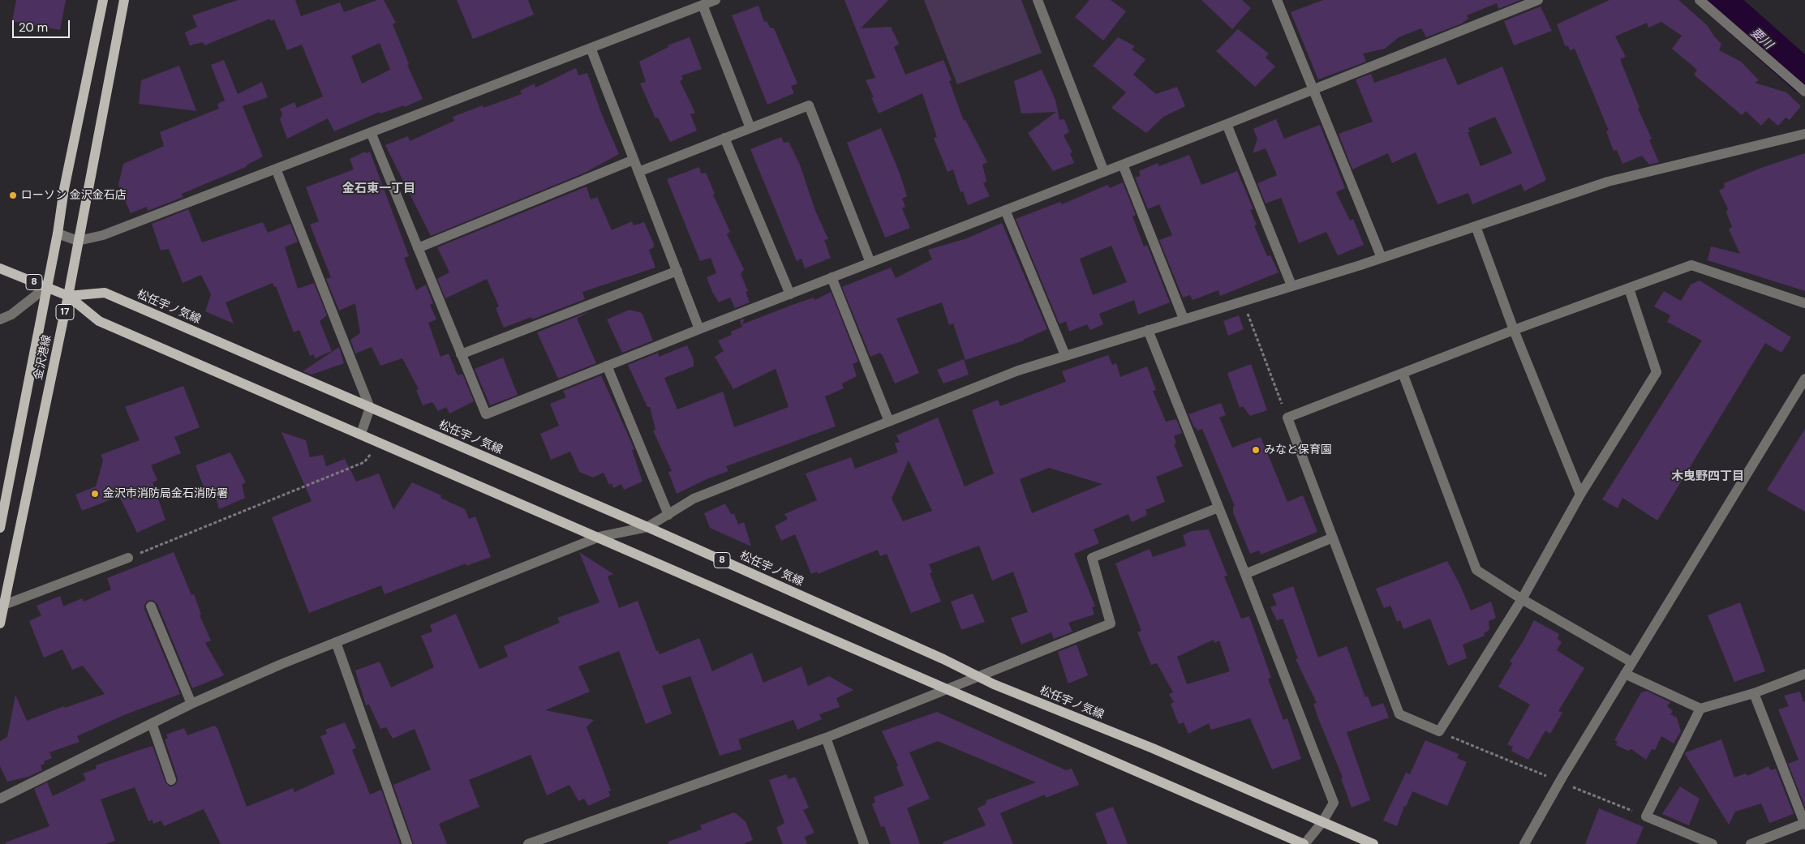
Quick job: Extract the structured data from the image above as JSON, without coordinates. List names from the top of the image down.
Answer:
{
  "streets": {
    "main road": [
      "8",
      "松任宇ノ気線",
      "17",
      "金沢港線"
    ]
  },
  "crossings": [
    ["松任宇ノ気線", "金沢港線"]
  ],
  "districts": ["金石東一丁目", "木曳野四丁目"],
  "water": ["要川"],
  "places": ["ローソン 金沢金石店", "みなと保育園", "金沢市消防局金石消防署"],
  "scale_bar": "20 m"
}
